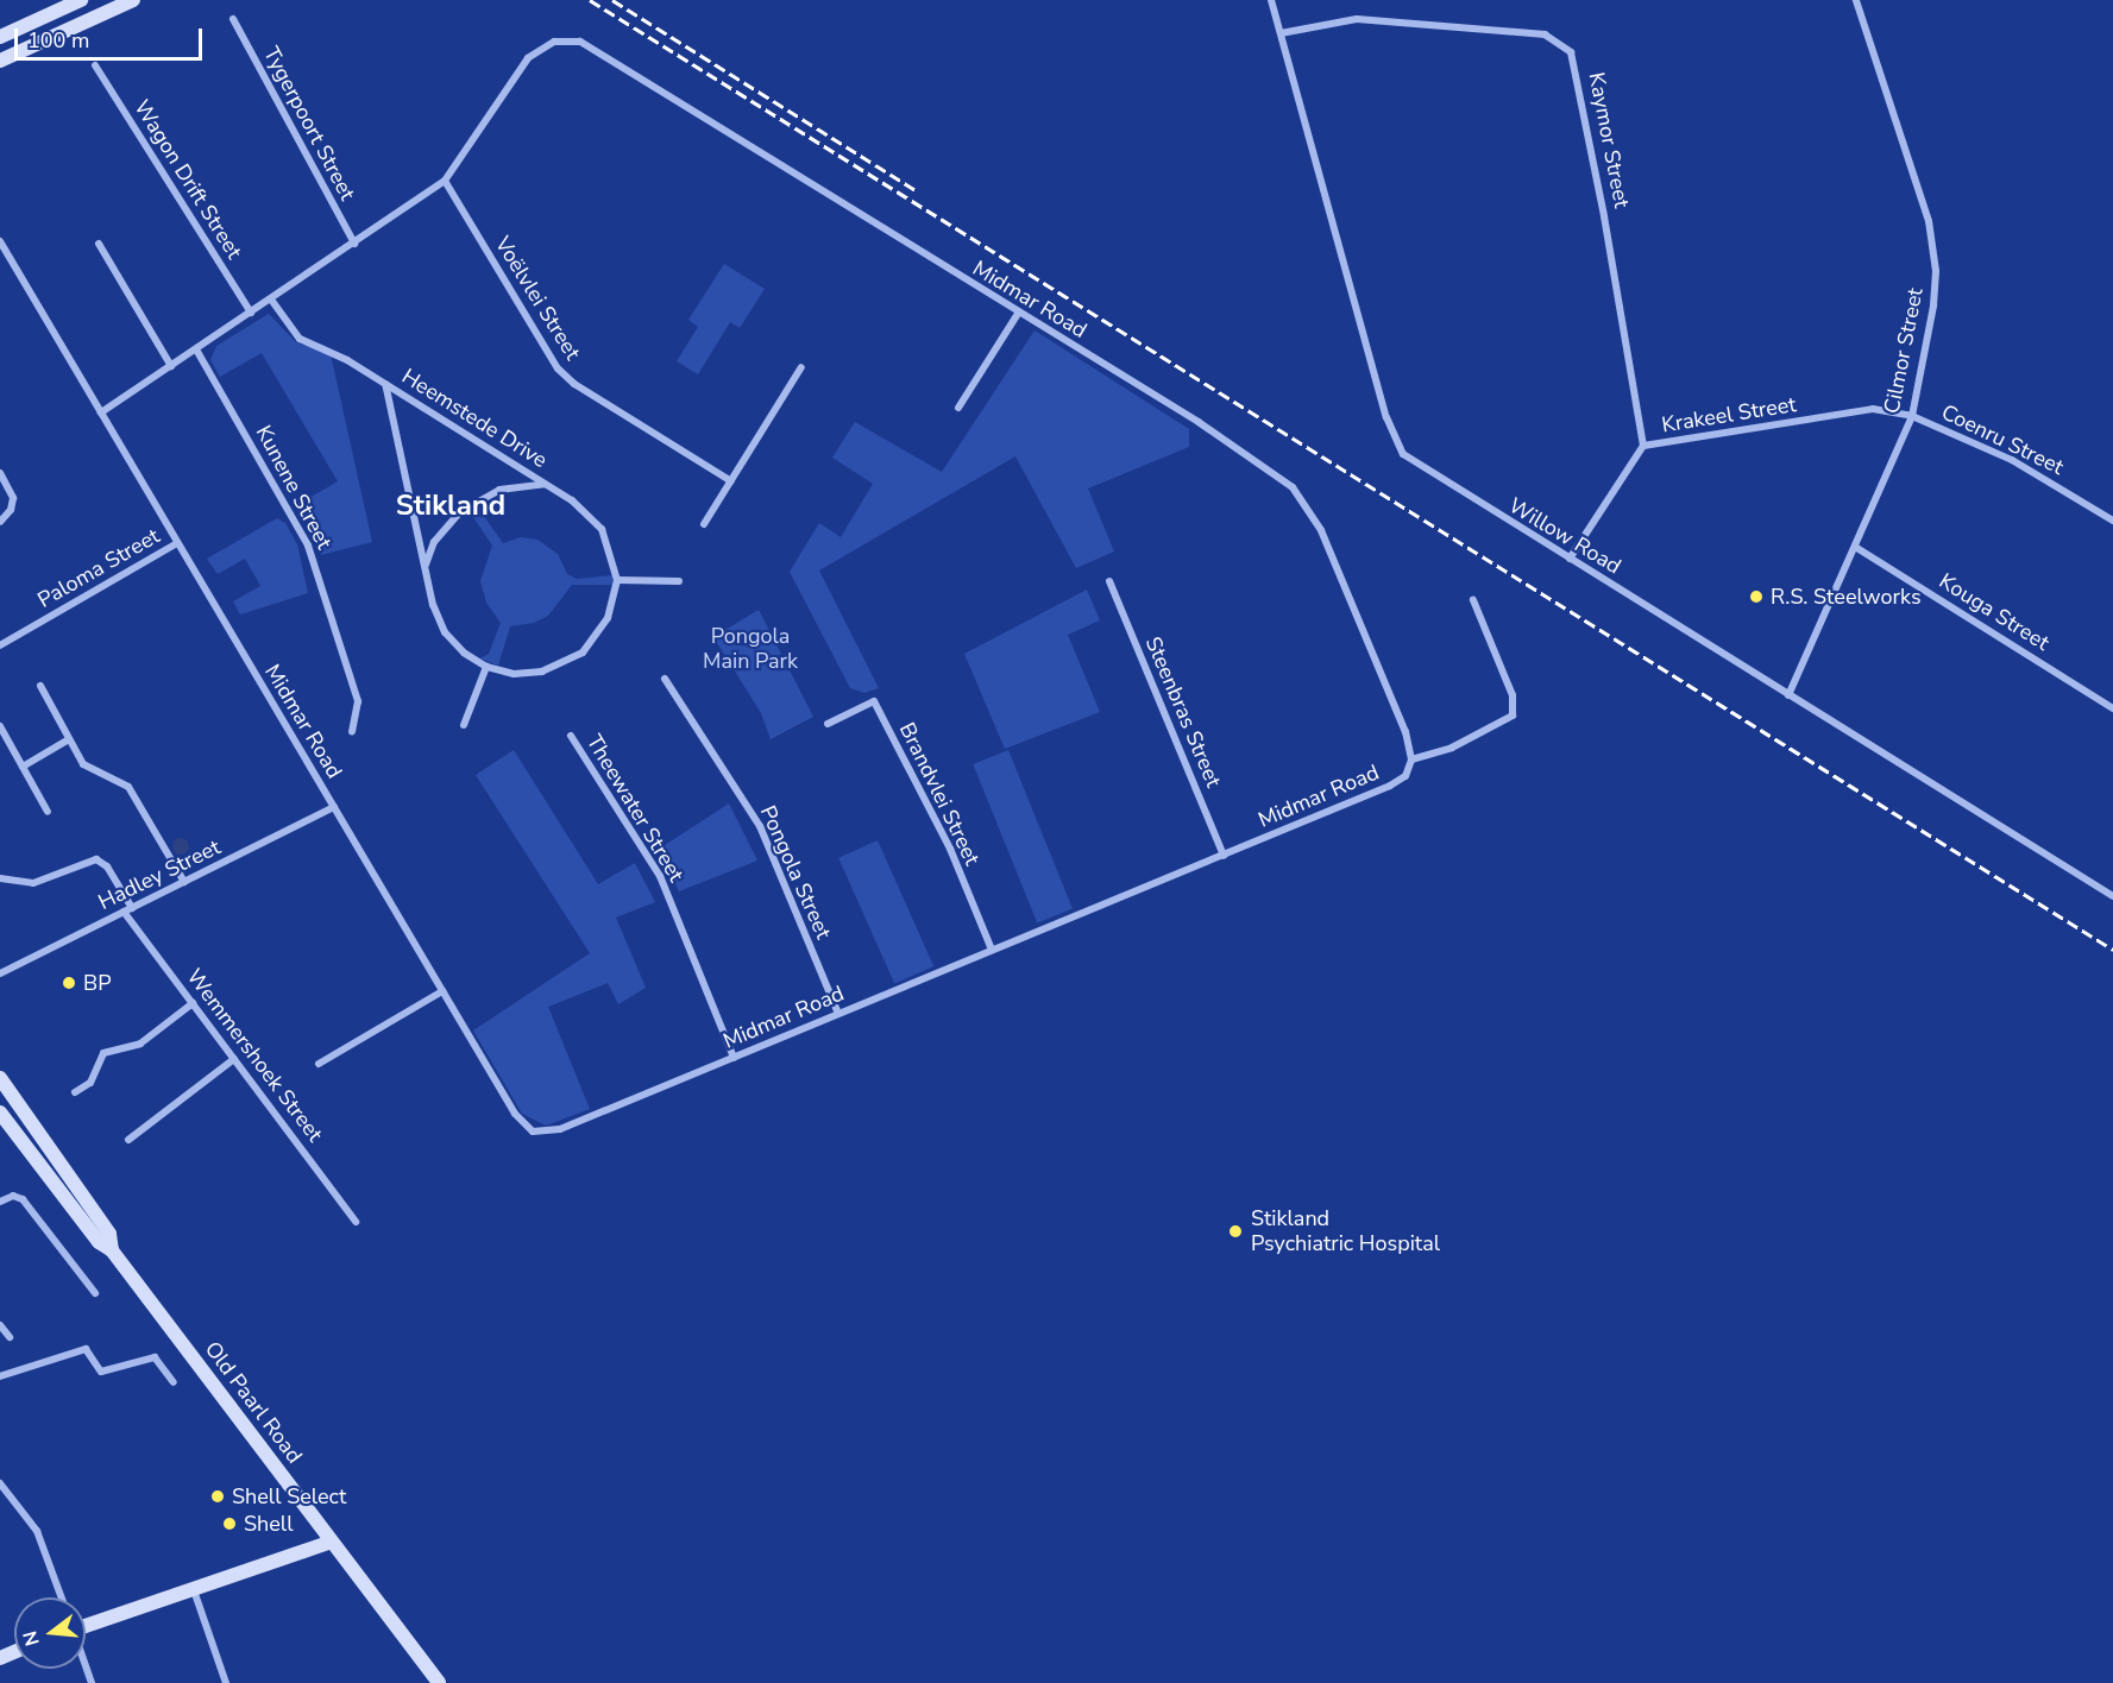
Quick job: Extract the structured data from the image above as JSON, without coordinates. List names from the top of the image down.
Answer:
{
  "streets": {
    "main road": ["Old Paarl Road"],
    "street": [
      "Tygerpoort Street",
      "Kaymor Street",
      "Wagon Drift Street",
      "Voëlvlei Street",
      "Midmar Road",
      "Cilmor Street",
      "Krakeel Street",
      "Heemstede Drive",
      "Coenru Street",
      "Kunene Street",
      "Willow Road",
      "Paloma Street",
      "Kouga Street",
      "Steenbras Street",
      "Brandvlei Street",
      "Theewater Street",
      "Pongola Street",
      "Hadley Street",
      "Wemmershoek Street"
    ]
  },
  "crossings": [
    ["Tygerpoort Street", "Midmar Road"],
    ["Kaymor Street", "Krakeel Street"],
    ["Kaymor Street", "Willow Road"],
    ["Wagon Drift Street", "Midmar Road"],
    ["Voëlvlei Street", "Midmar Road"],
    ["Midmar Road", "Heemstede Drive"],
    ["Midmar Road", "Kunene Street"],
    ["Midmar Road", "Paloma Street"],
    ["Midmar Road", "Steenbras Street"],
    ["Midmar Road", "Brandvlei Street"],
    ["Midmar Road", "Theewater Street"],
    ["Midmar Road", "Pongola Street"],
    ["Midmar Road", "Hadley Street"],
    ["Cilmor Street", "Krakeel Street"],
    ["Cilmor Street", "Coenru Street"],
    ["Cilmor Street", "Willow Road"],
    ["Cilmor Street", "Kouga Street"],
    ["Krakeel Street", "Coenru Street"],
    ["Krakeel Street", "Willow Road"],
    ["Hadley Street", "Wemmershoek Street"]
  ],
  "districts": ["Stikland"],
  "parks": ["Pongola Main Park"],
  "places": [
    "R.S. Steelworks",
    "BP",
    "Stikland Psychiatric Hospital",
    "Shell Select",
    "Shell"
  ],
  "scale_bar": "100 m",
  "north": "left"
}
